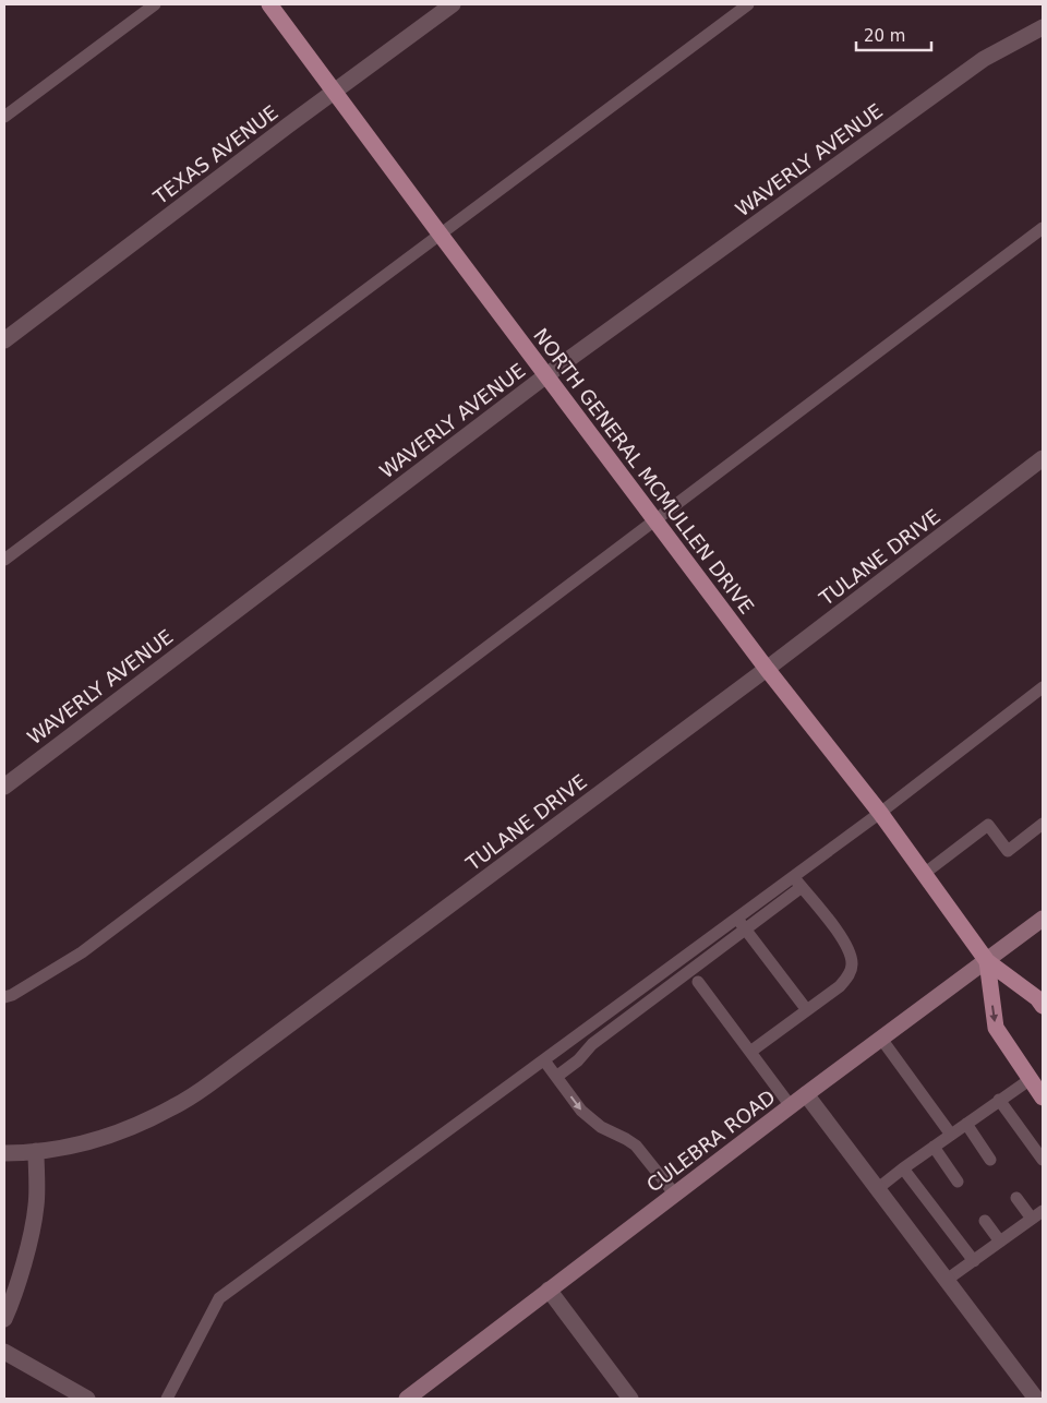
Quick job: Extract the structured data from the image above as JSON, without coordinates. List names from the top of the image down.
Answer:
{
  "streets": {
    "main road": ["NORTH GENERAL MCMULLEN DRIVE", "CULEBRA ROAD"],
    "street": ["TEXAS AVENUE", "WAVERLY AVENUE", "TULANE DRIVE"]
  },
  "crossings": [
    ["TEXAS AVENUE", "NORTH GENERAL MCMULLEN DRIVE"],
    ["WAVERLY AVENUE", "NORTH GENERAL MCMULLEN DRIVE"],
    ["NORTH GENERAL MCMULLEN DRIVE", "TULANE DRIVE"],
    ["NORTH GENERAL MCMULLEN DRIVE", "CULEBRA ROAD"]
  ],
  "scale_bar": "20 m"
}
